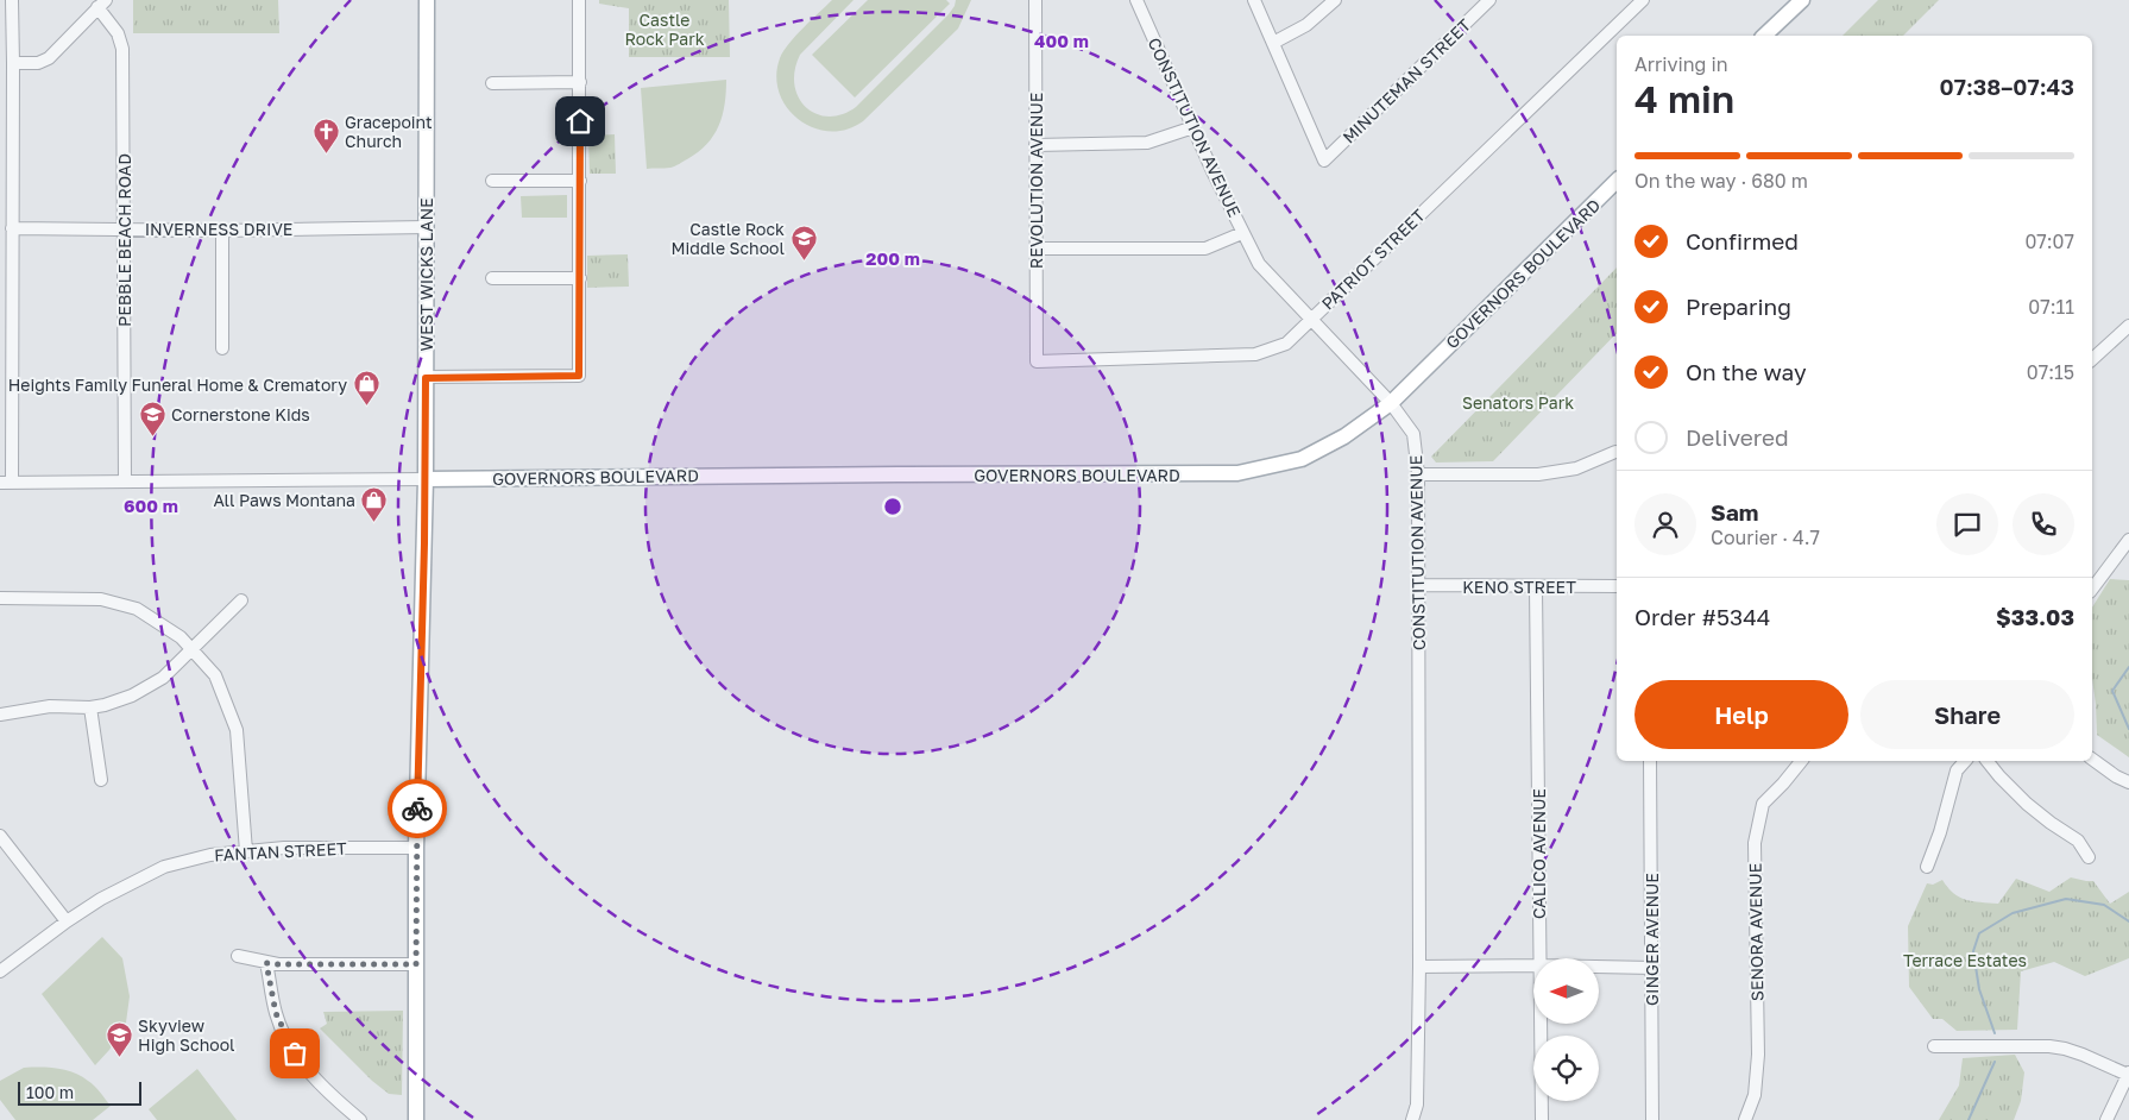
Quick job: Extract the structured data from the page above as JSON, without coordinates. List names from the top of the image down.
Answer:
{
  "streets": {
    "main road": ["GOVERNORS BOULEVARD", "WEST WICKS LANE"],
    "street": [
      "MINUTEMAN STREET",
      "CONSTITUTION AVENUE",
      "REVOLUTION AVENUE",
      "INVERNESS DRIVE",
      "PEBBLE BEACH ROAD",
      "PATRIOT STREET",
      "KENO STREET",
      "FANTAN STREET",
      "CALICO AVENUE",
      "SENORA AVENUE",
      "GINGER AVENUE"
    ]
  },
  "crossings": [
    ["CONSTITUTION AVENUE", "PATRIOT STREET"],
    ["CONSTITUTION AVENUE", "GOVERNORS BOULEVARD"],
    ["CONSTITUTION AVENUE", "KENO STREET"],
    ["REVOLUTION AVENUE", "PATRIOT STREET"],
    ["INVERNESS DRIVE", "PEBBLE BEACH ROAD"],
    ["INVERNESS DRIVE", "WEST WICKS LANE"],
    ["GOVERNORS BOULEVARD", "WEST WICKS LANE"],
    ["WEST WICKS LANE", "FANTAN STREET"],
    ["KENO STREET", "CALICO AVENUE"]
  ],
  "parks": ["Castle Rock Park", "Senators Park", "Terrace Estates"],
  "places": {
    "church": ["Gracepoint Church"],
    "school or university": ["Castle Rock Middle School", "Cornerstone Kids", "Skyview High School"],
    "shop": ["Heights Family Funeral Home & Crematory", "All Paws Montana"]
  },
  "scale_bar": "100 m",
  "north": "left",
  "page": {
    "heading": ["4 min", "Arriving in", "07:38–07:43"],
    "panel": [
      "Sam",
      "Courier · 4.7",
      "Order #5344",
      "$33.03"
    ],
    "bar": "On the way · 680 m",
    "list": [
      ["Confirmed", "07:07"],
      ["Preparing", "07:11"],
      ["On the way", "07:15"],
      "Delivered"
    ],
    "buttons": ["Help", "Share"],
    "scale": "100 m"
  },
  "rings": ["400 m", "200 m", "600 m"]
}
